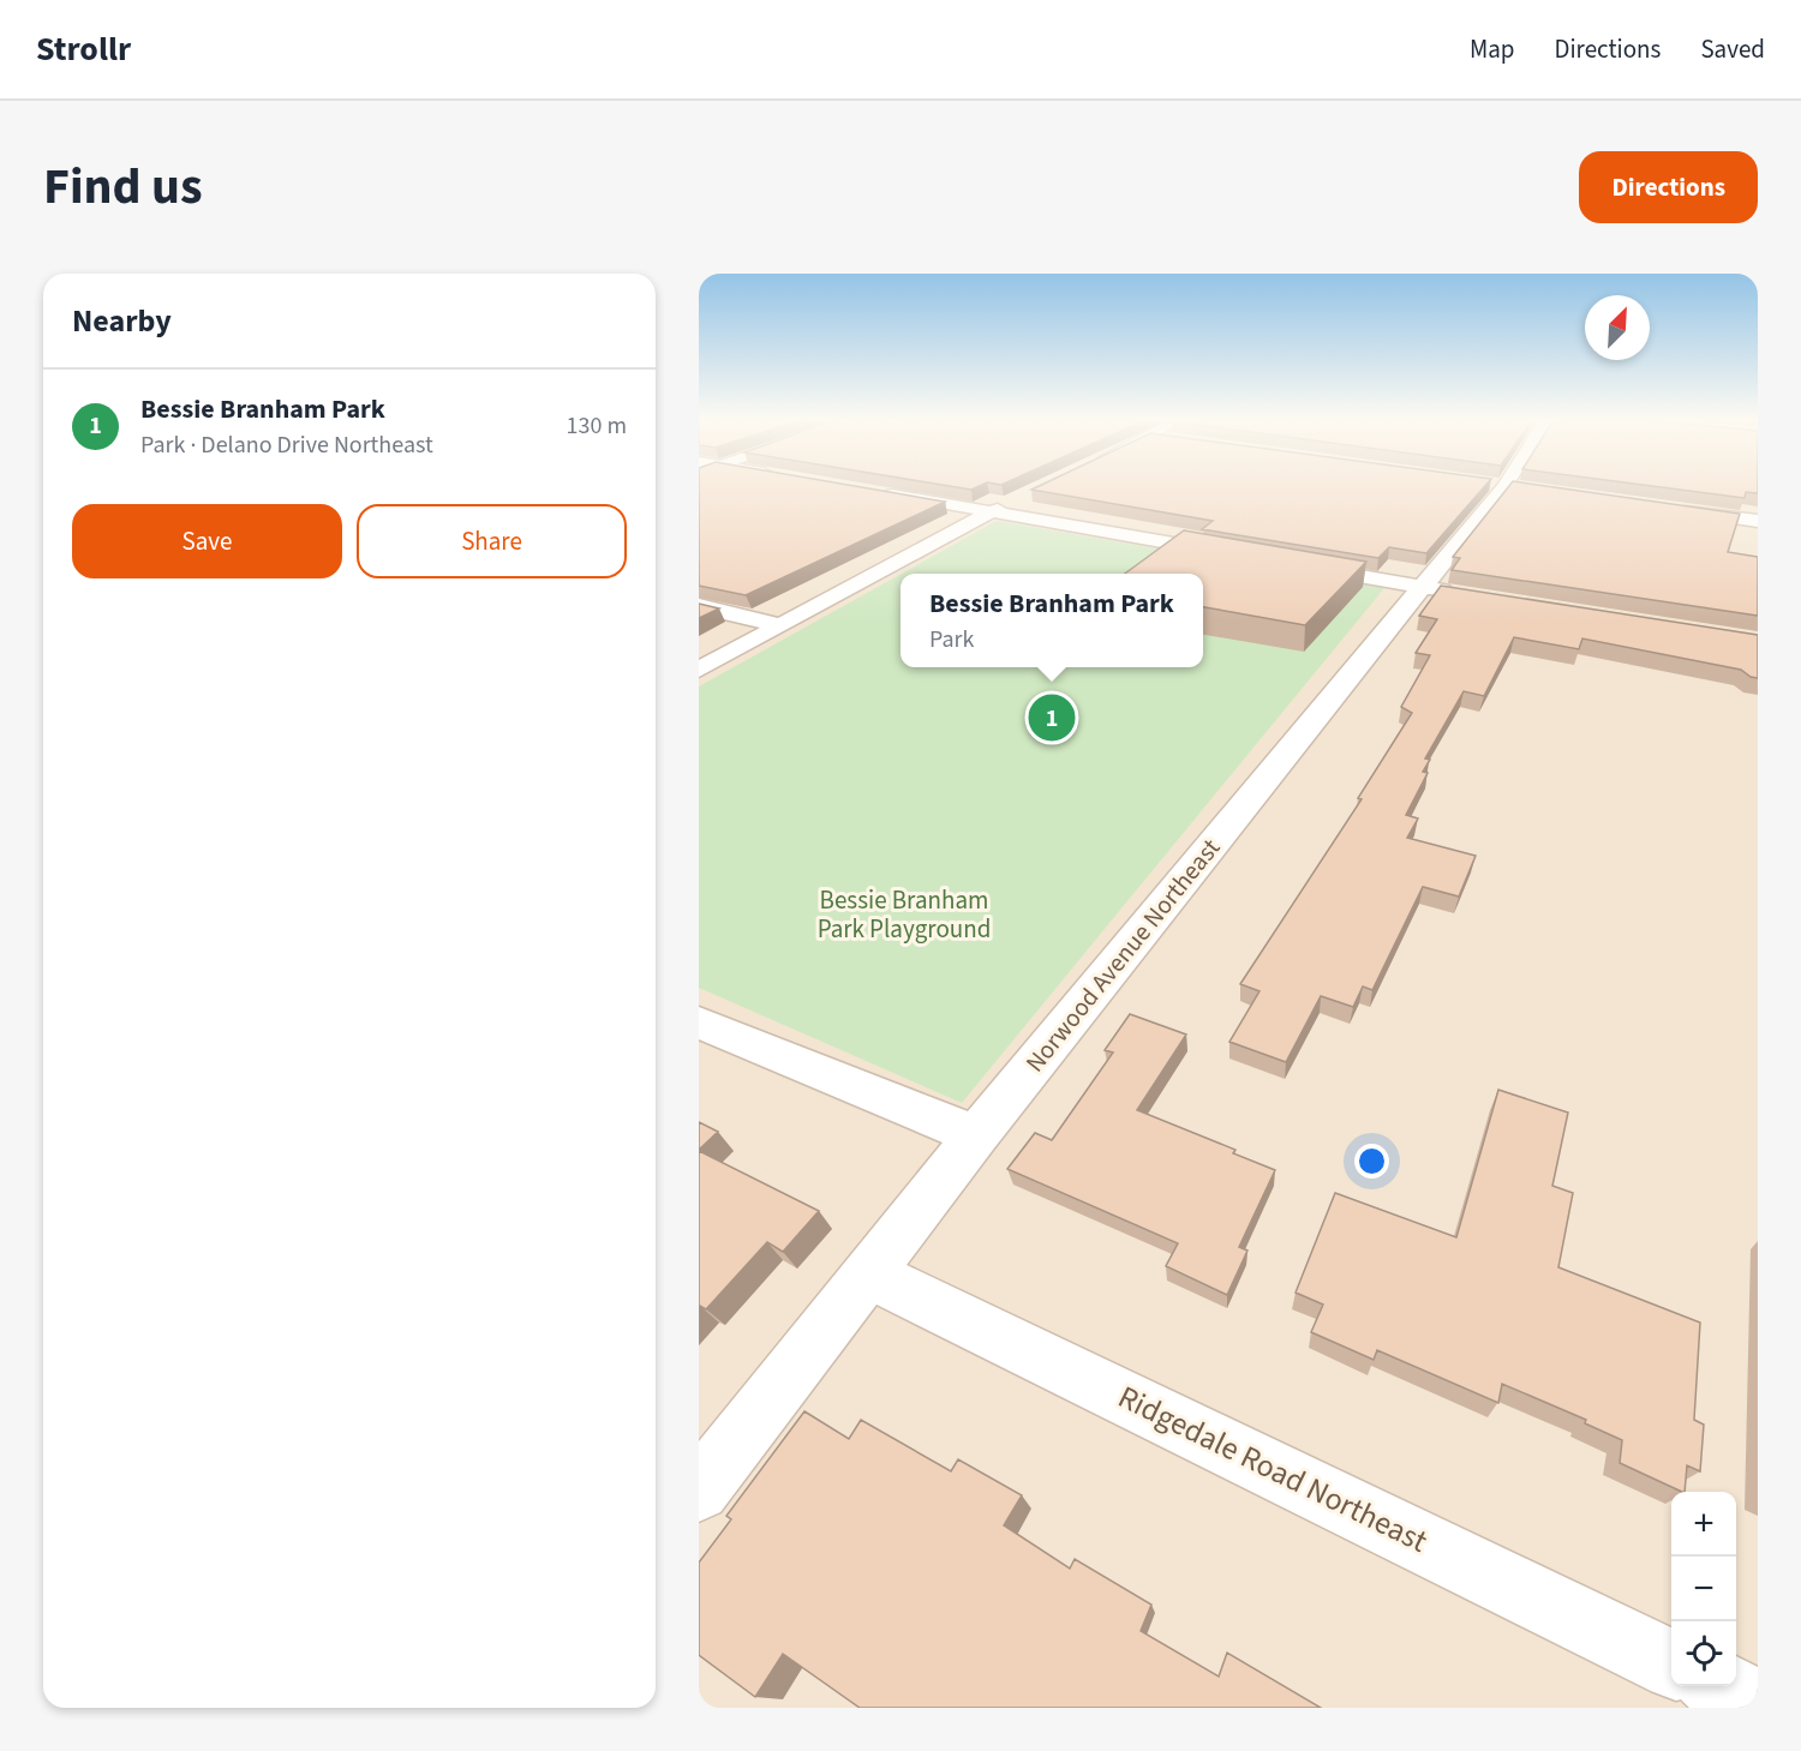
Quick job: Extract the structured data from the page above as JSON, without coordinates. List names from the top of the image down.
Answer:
{
  "streets": {
    "street": ["Norwood Avenue Northeast", "Ridgedale Road Northeast"]
  },
  "crossings": [
    ["Norwood Avenue Northeast", "Ridgedale Road Northeast"]
  ],
  "parks": ["Bessie Branham Park Playground"],
  "north": "top right",
  "page": {
    "header": "Strollr",
    "nav": ["Map", "Directions", "Saved"],
    "title": "Find us",
    "buttons": [
      "Directions",
      ["Save", "Share"]
    ],
    "heading": "Nearby",
    "list": [
      {
        "mark": "1",
        "name": "Bessie Branham Park",
        "note": "Park · Delano Drive Northeast",
        "value": "130 m"
      }
    ],
    "popup": ["Bessie Branham Park", "Park"],
    "pins": "1",
    "map_buttons": ["+", "−"]
  }
}
